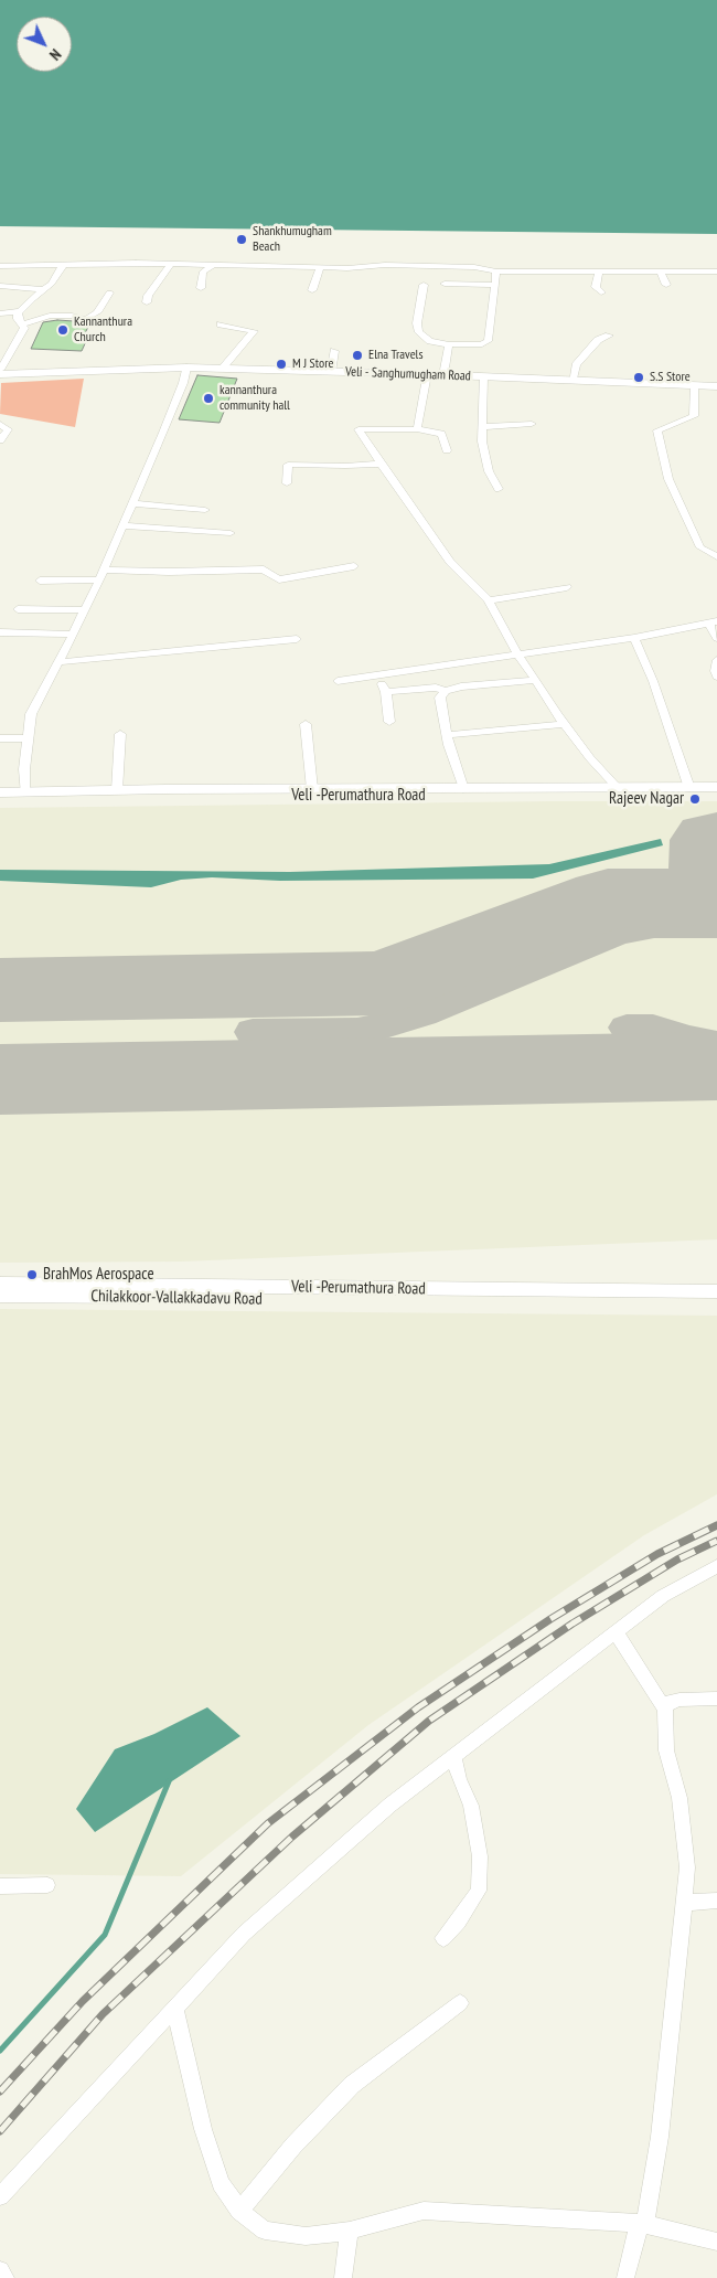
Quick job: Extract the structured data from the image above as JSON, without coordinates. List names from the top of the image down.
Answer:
{
  "streets": {
    "main road": ["Veli - Sanghumugham Road", "Veli -Perumathura Road", "Chilakkoor-Vallakkadavu Road"]
  },
  "places": [
    "Shankhumugham Beach",
    "Kannanthura Church",
    "Elna Travels",
    "M J Store",
    "S.S Store",
    "kannanthura community hall",
    "Rajeev Nagar",
    "BrahMos Aerospace"
  ],
  "north": "bottom right"
}
